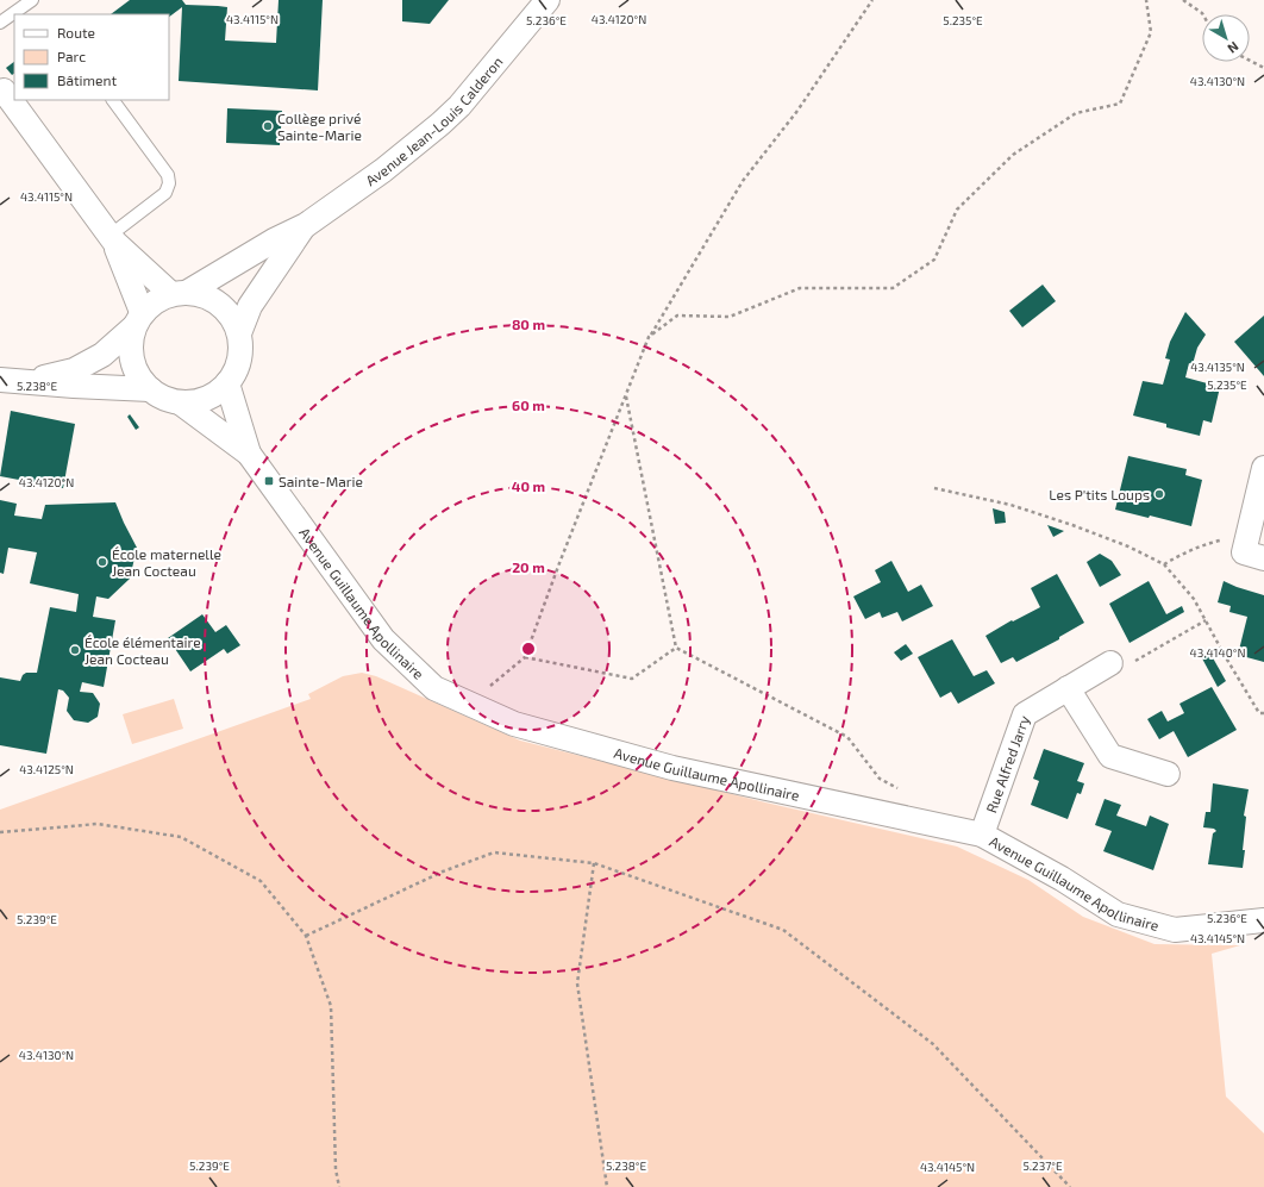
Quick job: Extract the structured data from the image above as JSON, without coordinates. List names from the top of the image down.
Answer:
{
  "streets": {
    "street": ["Avenue Jean-Louis Calderon", "Avenue Guillaume Apollinaire", "Rue Alfred Jarry"]
  },
  "crossings": [
    ["Avenue Jean-Louis Calderon", "Avenue Guillaume Apollinaire"],
    ["Avenue Guillaume Apollinaire", "Rue Alfred Jarry"]
  ],
  "places": {
    "other": [
      "Collège privé Sainte-Marie",
      "Les P'tits Loups",
      "École maternelle Jean Cocteau",
      "École élémentaire Jean Cocteau"
    ],
    "transit": ["Sainte-Marie"]
  },
  "legend": ["Route", "Parc", "Bâtiment"],
  "north": "bottom right",
  "coordinates": [
    "43.4115°N",
    "43.4120°N",
    "5.236°E",
    "5.235°E",
    "43.4130°N",
    "43.4135°N",
    "5.238°E",
    "43.4140°N",
    "43.4125°N",
    "5.239°E",
    "43.4145°N",
    "5.237°E"
  ],
  "rings": [
    "80 m",
    "60 m",
    "40 m",
    "20 m"
  ]
}
